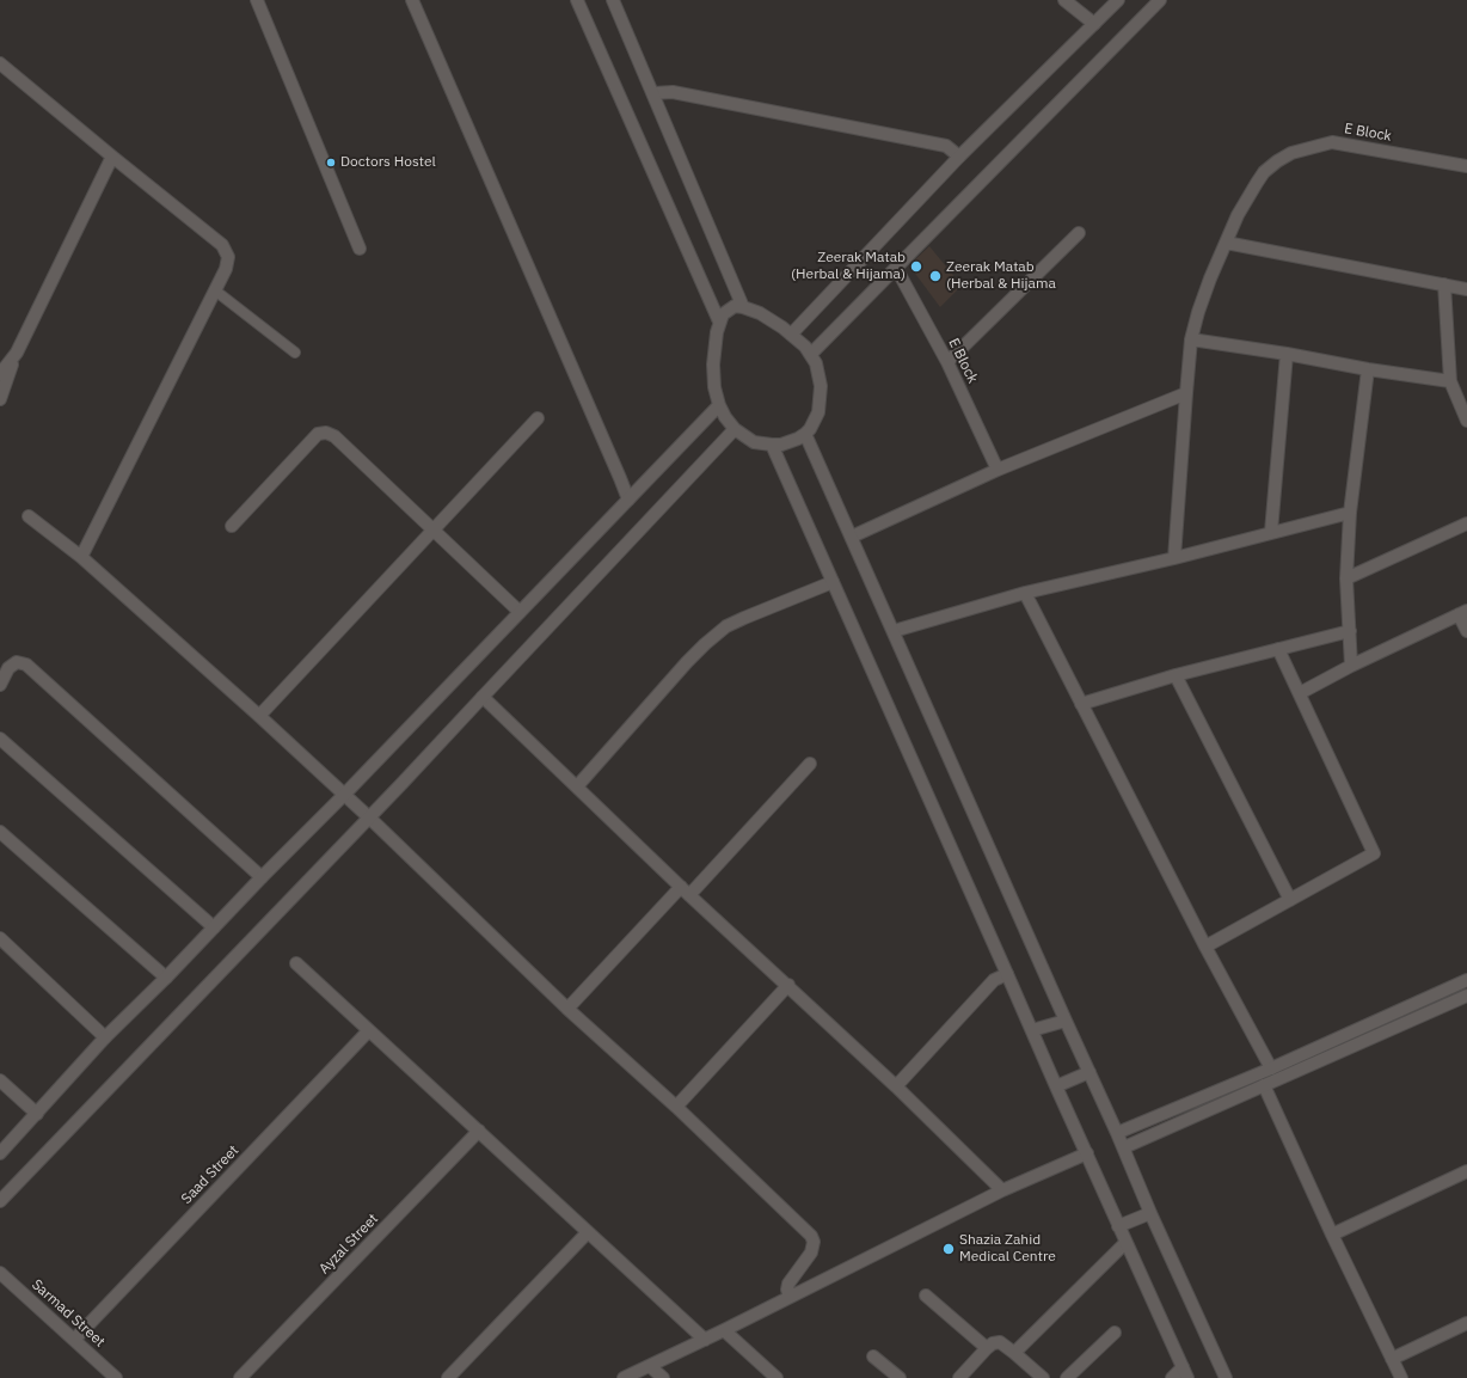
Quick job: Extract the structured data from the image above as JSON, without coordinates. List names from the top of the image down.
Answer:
{
  "streets": {
    "street": [
      "E Block",
      "Saad Street",
      "Ayzal Street",
      "Sarmad Street"
    ]
  },
  "crossings": [
    ["Saad Street", "Sarmad Street"]
  ],
  "places": [
    "Doctors Hostel",
    "Zeerak Matab (Herbal & Hijama)",
    "Zeerak Matab (Herbal & Hijama",
    "Shazia Zahid Medical Centre"
  ]
}
